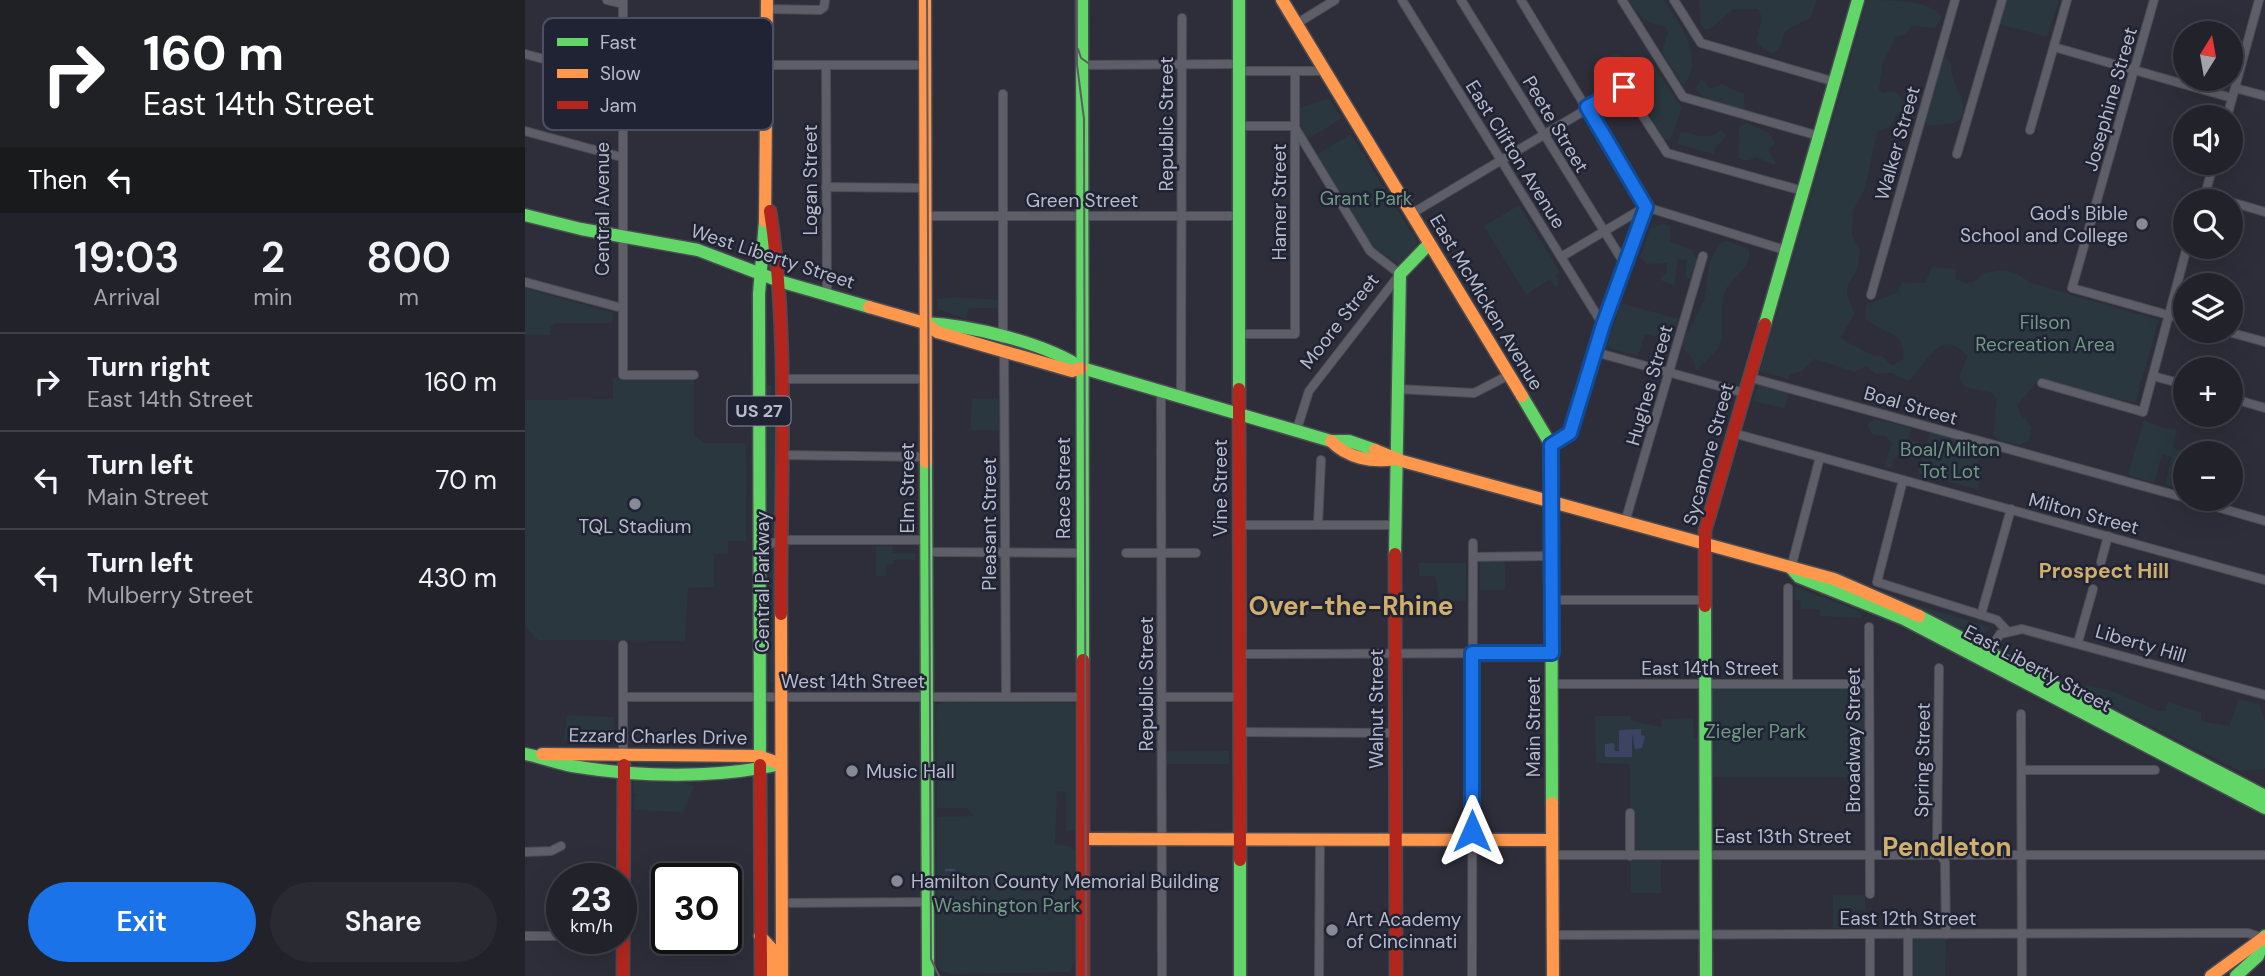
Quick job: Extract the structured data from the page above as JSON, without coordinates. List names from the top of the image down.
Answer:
{
  "streets": {
    "main road": [
      "West Liberty Street",
      "East McMicken Avenue",
      "Moore Street",
      "US 27",
      "Sycamore Street",
      "Elm Street",
      "Race Street",
      "Vine Street",
      "Central Parkway",
      "East Liberty Street",
      "Walnut Street",
      "Main Street",
      "Ezzard Charles Drive"
    ],
    "street": [
      "Josephine Street",
      "Republic Street",
      "Peete Street",
      "Walker Street",
      "East Clifton Avenue",
      "Logan Street",
      "Green Street",
      "Hamer Street",
      "Central Avenue",
      "Hughes Street",
      "Boal Street",
      "Milton Street",
      "Pleasant Street",
      "Liberty Hill",
      "East 14th Street",
      "West 14th Street",
      "Broadway Street",
      "Spring Street",
      "East 13th Street",
      "East 12th Street"
    ]
  },
  "crossings": [
    ["Republic Street", "Green Street"],
    ["Republic Street", "West Liberty Street"],
    ["Logan Street", "West Liberty Street"],
    ["Green Street", "Elm Street"],
    ["Green Street", "Race Street"],
    ["Green Street", "Vine Street"],
    ["Green Street", "Pleasant Street"],
    ["Hamer Street", "Vine Street"],
    ["Central Avenue", "West Liberty Street"],
    ["West Liberty Street", "Elm Street"],
    ["West Liberty Street", "Race Street"],
    ["West Liberty Street", "Vine Street"],
    ["West Liberty Street", "Pleasant Street"],
    ["West Liberty Street", "Central Parkway"],
    ["West Liberty Street", "East Liberty Street"],
    ["East McMicken Avenue", "Moore Street"],
    ["East McMicken Avenue", "Main Street"],
    ["Moore Street", "East Liberty Street"],
    ["Moore Street", "Walnut Street"],
    ["Hughes Street", "East Liberty Street"],
    ["Boal Street", "Sycamore Street"],
    ["Sycamore Street", "Milton Street"],
    ["Sycamore Street", "East 14th Street"],
    ["Sycamore Street", "East Liberty Street"],
    ["Sycamore Street", "East 13th Street"],
    ["Sycamore Street", "East 12th Street"],
    ["Elm Street", "West 14th Street"],
    ["Race Street", "West 14th Street"],
    ["Vine Street", "East Liberty Street"],
    ["Milton Street", "Liberty Hill"],
    ["Pleasant Street", "West 14th Street"],
    ["Central Parkway", "West 14th Street"],
    ["Central Parkway", "Ezzard Charles Drive"],
    ["East 14th Street", "Main Street"],
    ["East 14th Street", "Broadway Street"],
    ["East Liberty Street", "Walnut Street"],
    ["East Liberty Street", "Main Street"],
    ["Main Street", "East 13th Street"],
    ["Main Street", "East 12th Street"],
    ["Broadway Street", "East 13th Street"],
    ["Spring Street", "East 13th Street"],
    ["Spring Street", "East 12th Street"]
  ],
  "districts": ["Prospect Hill", "Over-the-Rhine", "Pendleton"],
  "parks": [
    "Grant Park",
    "Filson Recreation Area",
    "Boal/Milton Tot Lot",
    "Ziegler Park",
    "Washington Park"
  ],
  "places": [
    "God's Bible School and College",
    "TQL Stadium",
    "Music Hall",
    "Hamilton County Memorial Building",
    "Art Academy of Cincinnati"
  ],
  "legend": ["Fast", "Slow", "Jam"],
  "north": "top",
  "page": {
    "turn": ["160 m", "East 14th Street"],
    "map_buttons": ["+", "−"],
    "then": "Then",
    "eta": [
      "19:03",
      "Arrival",
      "2",
      "min",
      "800",
      "m"
    ],
    "list": [
      {
        "name": "Turn right",
        "note": "East 14th Street",
        "value": "160 m"
      },
      {
        "name": "Turn left",
        "note": "Main Street",
        "value": "70 m"
      },
      {
        "name": "Turn left",
        "note": "Mulberry Street",
        "value": "430 m"
      }
    ],
    "speed": "23 km/h",
    "limit": "30",
    "buttons": ["Exit", "Share"]
  }
}
